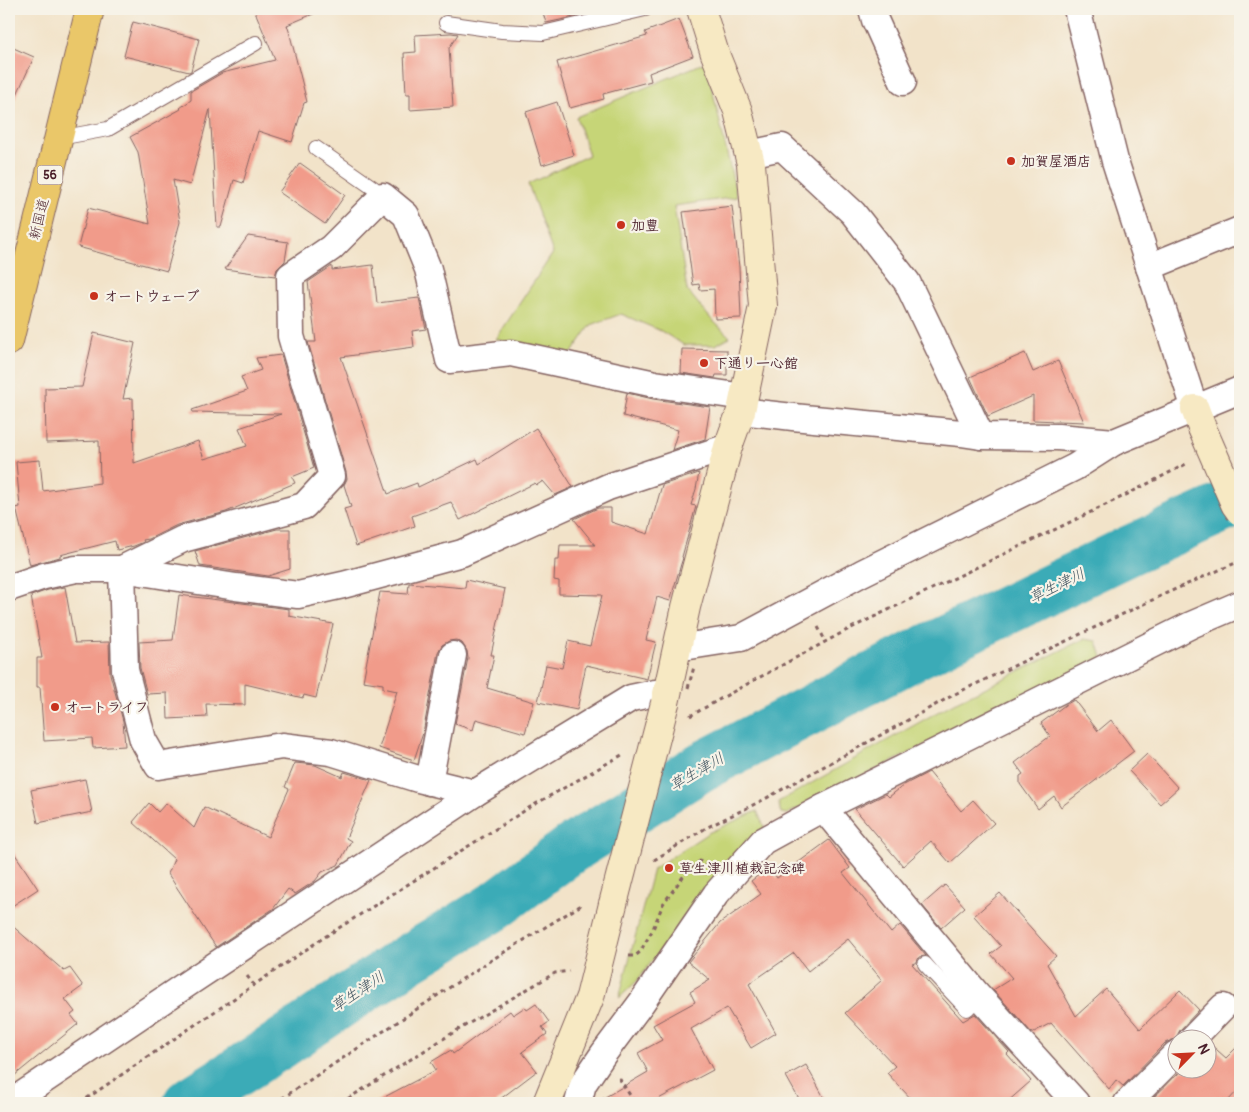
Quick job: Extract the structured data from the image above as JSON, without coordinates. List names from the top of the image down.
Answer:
{
  "streets": {
    "main road": ["56", "新国道"]
  },
  "water": ["草生津川"],
  "places": [
    "加賀屋酒店",
    "加豊",
    "オートウェーブ",
    "下通り一心館",
    "オートライフ",
    "草生津川植栽記念碑"
  ],
  "north": "top right"
}
